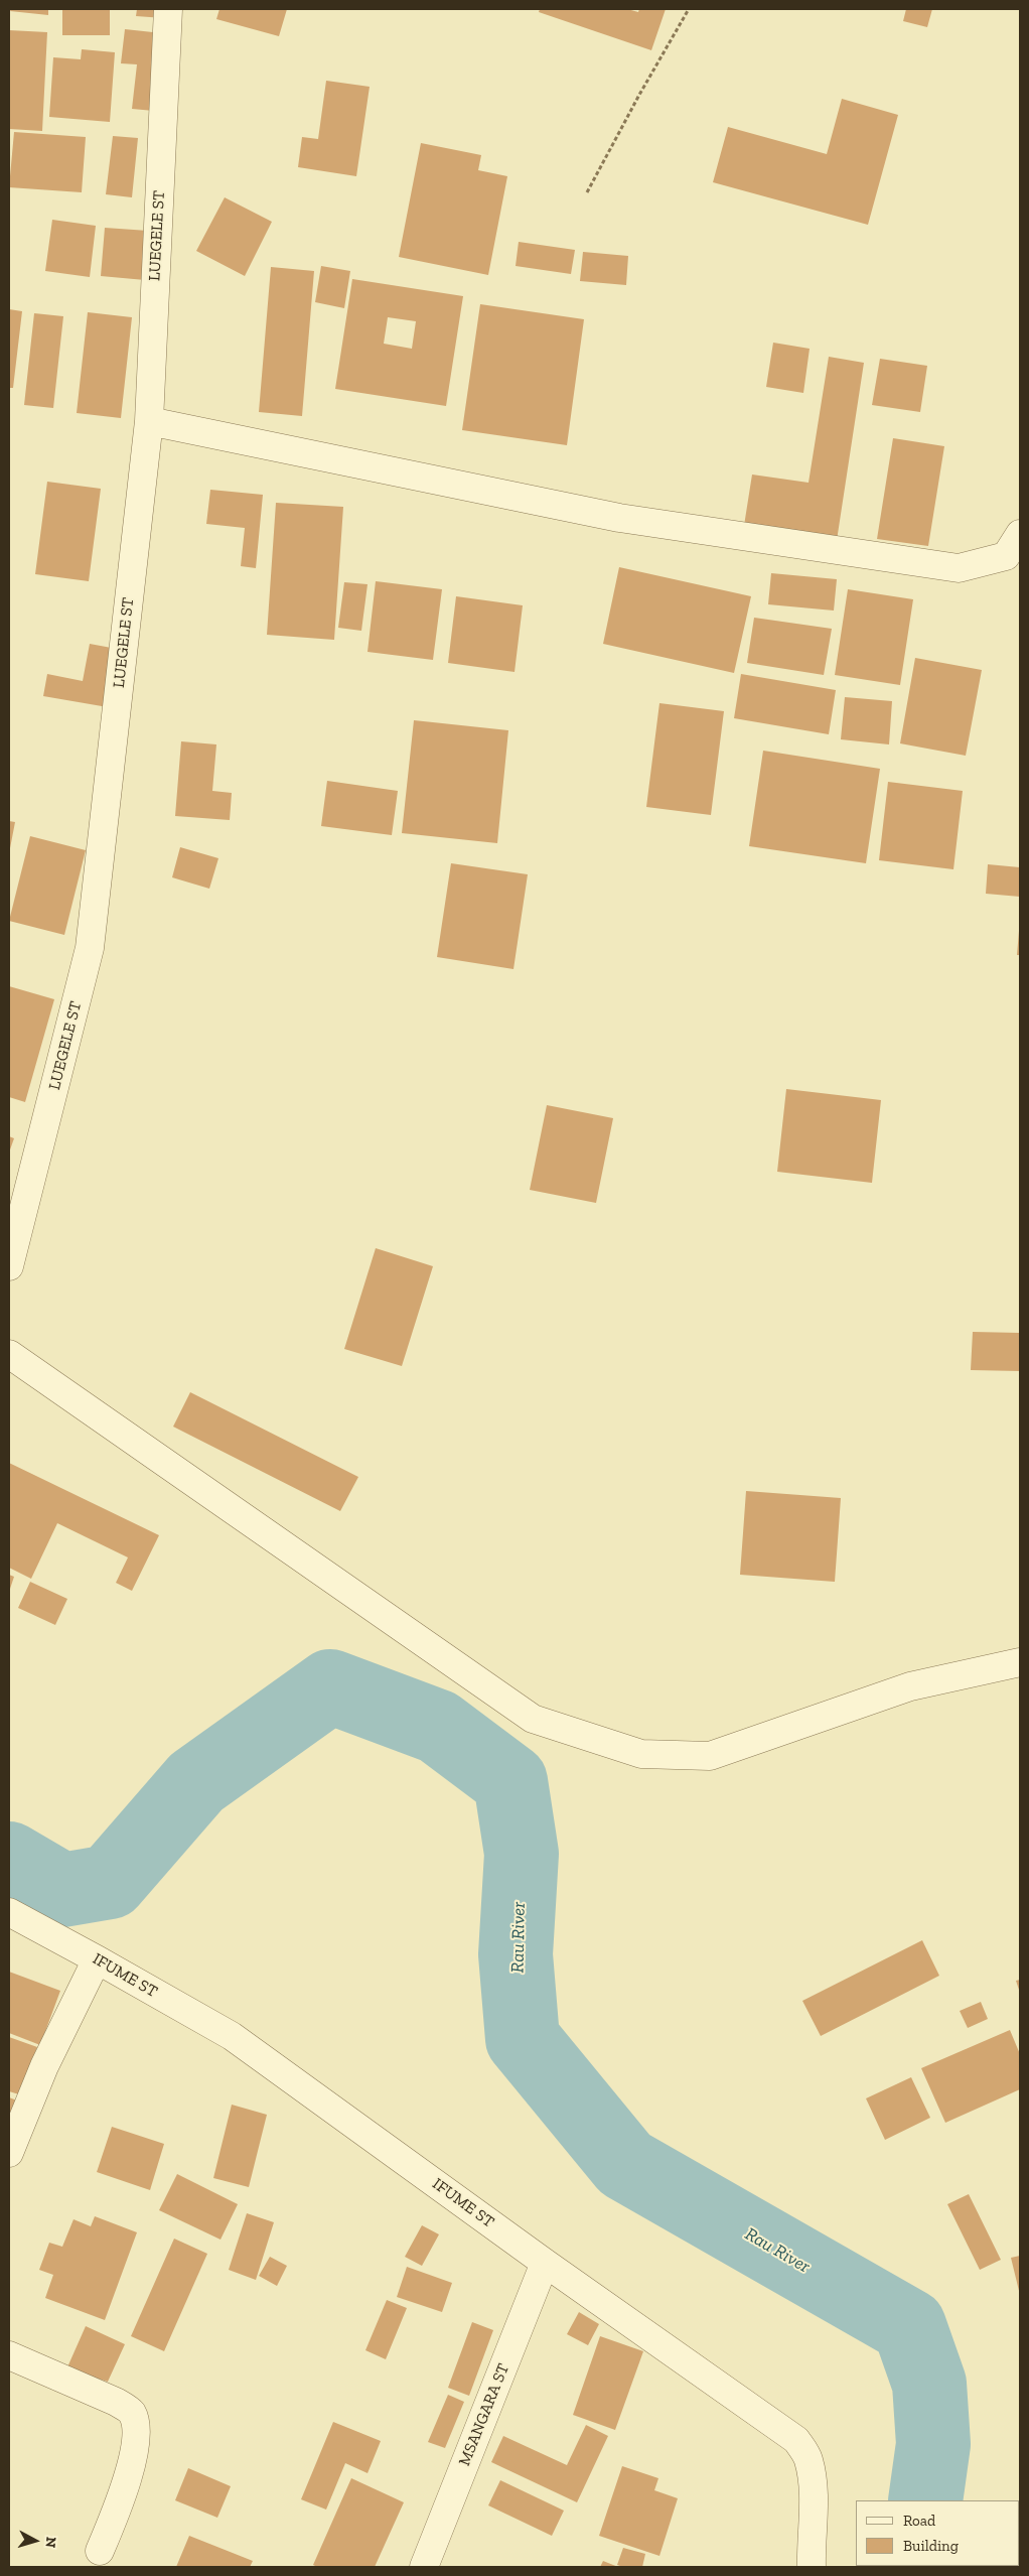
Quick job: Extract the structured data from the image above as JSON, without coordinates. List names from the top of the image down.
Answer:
{
  "streets": {
    "street": ["LUEGELE ST", "IFUME ST", "MSANGARA ST"]
  },
  "crossings": [
    ["IFUME ST", "MSANGARA ST"]
  ],
  "water": ["Rau River"],
  "legend": ["Road", "Building"],
  "north": "right"
}
